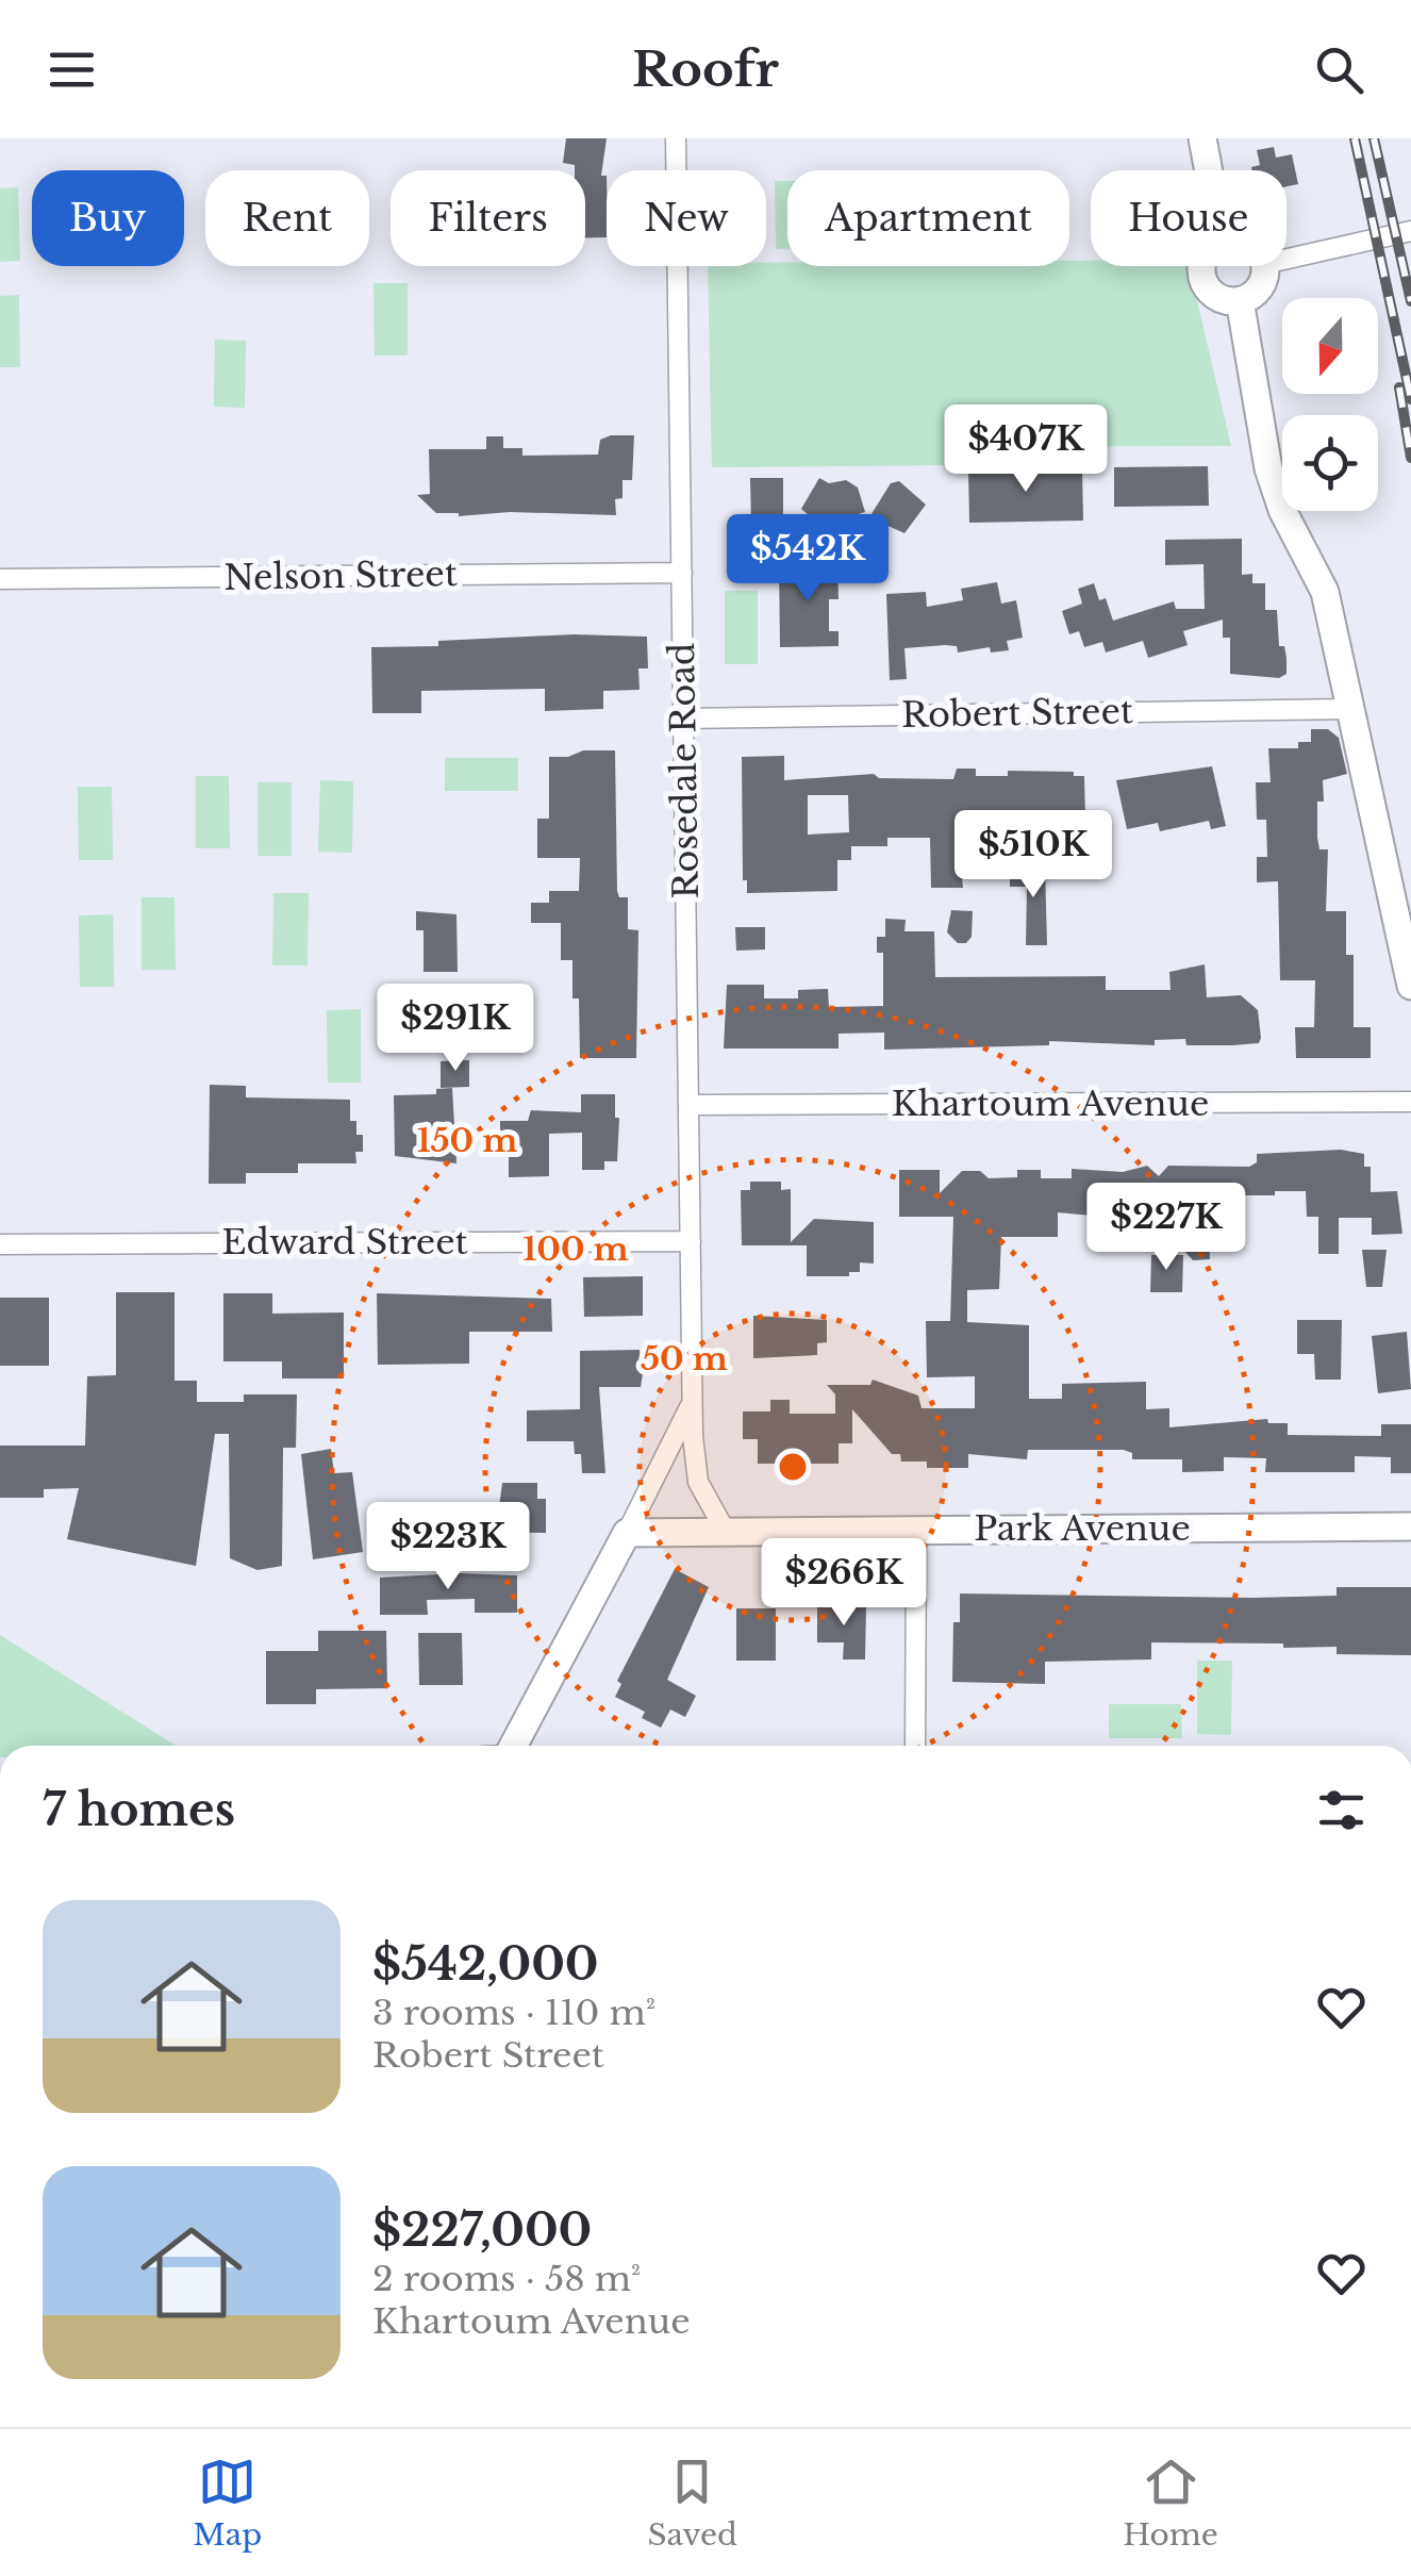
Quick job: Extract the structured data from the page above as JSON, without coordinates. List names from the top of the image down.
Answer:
{
  "streets": {
    "street": [
      "Nelson Street",
      "Robert Street",
      "Rosedale Road",
      "Khartoum Avenue",
      "Edward Street",
      "Park Avenue"
    ]
  },
  "crossings": [
    ["Nelson Street", "Rosedale Road"],
    ["Robert Street", "Rosedale Road"],
    ["Rosedale Road", "Khartoum Avenue"],
    ["Rosedale Road", "Edward Street"],
    ["Rosedale Road", "Park Avenue"]
  ],
  "north": "bottom",
  "page": {
    "header": "Roofr",
    "chip": [
      "Buy",
      "Rent",
      "Filters",
      "New",
      "Apartment",
      "House"
    ],
    "price": [
      "$407K",
      "$542K",
      "$510K",
      "$291K",
      "$227K",
      "$223K",
      "$266K"
    ],
    "heading": "7 homes",
    "list": [
      {
        "name": "$542,000",
        "note": "3 rooms · 110 m² · Robert Street"
      },
      {
        "name": "$227,000",
        "note": "2 rooms · 58 m² · Khartoum Avenue"
      }
    ],
    "tabs": ["Map", "Saved", "Home"]
  },
  "rings": ["150 m", "100 m", "50 m"]
}
